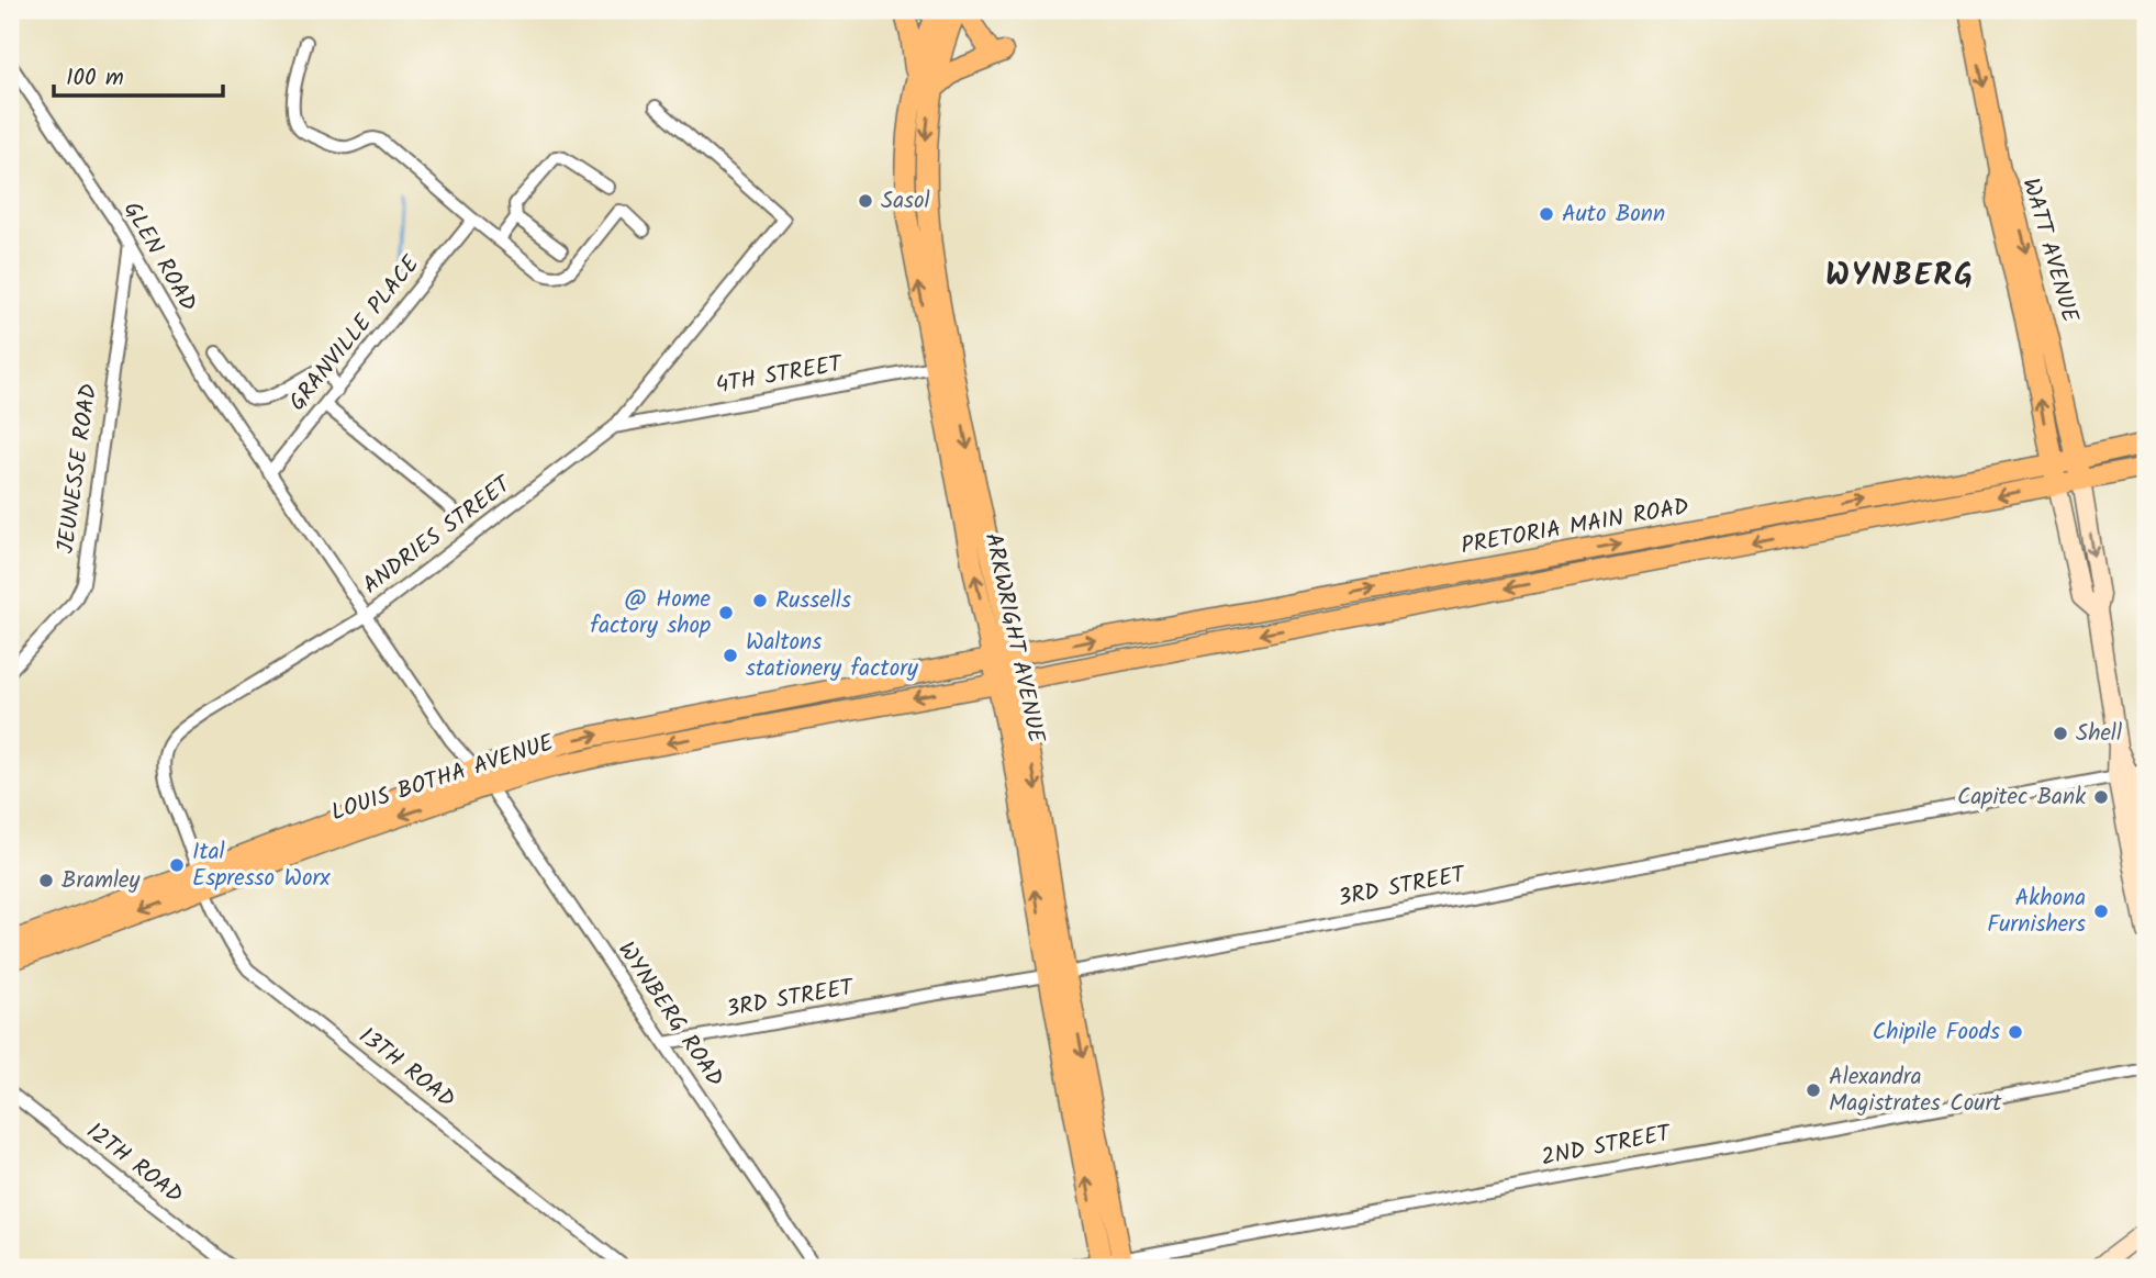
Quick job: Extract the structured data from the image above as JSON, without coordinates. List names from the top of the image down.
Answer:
{
  "streets": {
    "main road": [
      "WATT AVENUE",
      "PRETORIA MAIN ROAD",
      "ARKWRIGHT AVENUE",
      "LOUIS BOTHA AVENUE"
    ],
    "street": [
      "GLEN ROAD",
      "GRANVILLE PLACE",
      "4TH STREET",
      "JEUNESSE ROAD",
      "ANDRIES STREET",
      "3RD STREET",
      "WYNBERG ROAD",
      "13TH ROAD",
      "2ND STREET",
      "12TH ROAD"
    ]
  },
  "crossings": [
    ["WATT AVENUE", "PRETORIA MAIN ROAD"],
    ["WATT AVENUE", "3RD STREET"],
    ["GLEN ROAD", "GRANVILLE PLACE"],
    ["GLEN ROAD", "JEUNESSE ROAD"],
    ["4TH STREET", "ANDRIES STREET"],
    ["4TH STREET", "ARKWRIGHT AVENUE"],
    ["PRETORIA MAIN ROAD", "ARKWRIGHT AVENUE"],
    ["PRETORIA MAIN ROAD", "LOUIS BOTHA AVENUE"],
    ["ANDRIES STREET", "LOUIS BOTHA AVENUE"],
    ["ANDRIES STREET", "13TH ROAD"],
    ["ARKWRIGHT AVENUE", "LOUIS BOTHA AVENUE"],
    ["ARKWRIGHT AVENUE", "3RD STREET"],
    ["ARKWRIGHT AVENUE", "2ND STREET"],
    ["LOUIS BOTHA AVENUE", "WYNBERG ROAD"],
    ["LOUIS BOTHA AVENUE", "13TH ROAD"],
    ["3RD STREET", "WYNBERG ROAD"]
  ],
  "districts": ["WYNBERG"],
  "places": [
    "Sasol",
    "Auto Bonn",
    "Russells",
    "@ Home factory shop",
    "Waltons stationery factory",
    "Shell",
    "Capitec Bank",
    "Ital Espresso Worx",
    "Bramley",
    "Akhona Furnishers",
    "Chipile Foods",
    "Alexandra Magistrates Court"
  ],
  "scale_bar": "100 m"
}
